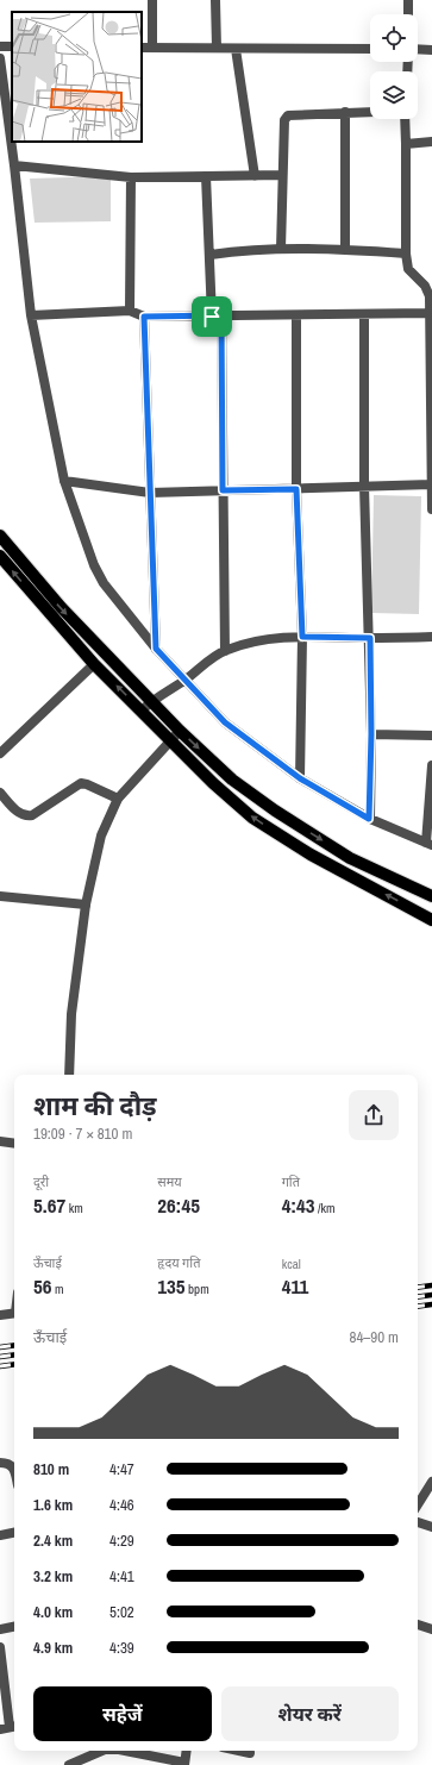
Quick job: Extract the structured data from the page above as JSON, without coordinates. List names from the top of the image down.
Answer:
{
  "page": {
    "heading": ["शाम की दौड़", "19:09 · 7 × 810 m"],
    "stats": [
      ["दूरी", "5.67 km"],
      ["समय", "26:45"],
      ["गति", "4:43 /km"],
      ["ऊँचाई", "56 m"],
      ["हृदय गति", "135 bpm"],
      ["kcal", "411"]
    ],
    "chart": ["ऊँचाई", "84–90 m"],
    "list": [
      {
        "name": "810 m",
        "note": "4:47"
      },
      {
        "name": "1.6 km",
        "note": "4:46"
      },
      {
        "name": "2.4 km",
        "note": "4:29"
      },
      {
        "name": "3.2 km",
        "note": "4:41"
      },
      {
        "name": "4.0 km",
        "note": "5:02"
      },
      {
        "name": "4.9 km",
        "note": "4:39"
      }
    ],
    "buttons": ["सहेजें", "शेयर करें"]
  }
}
